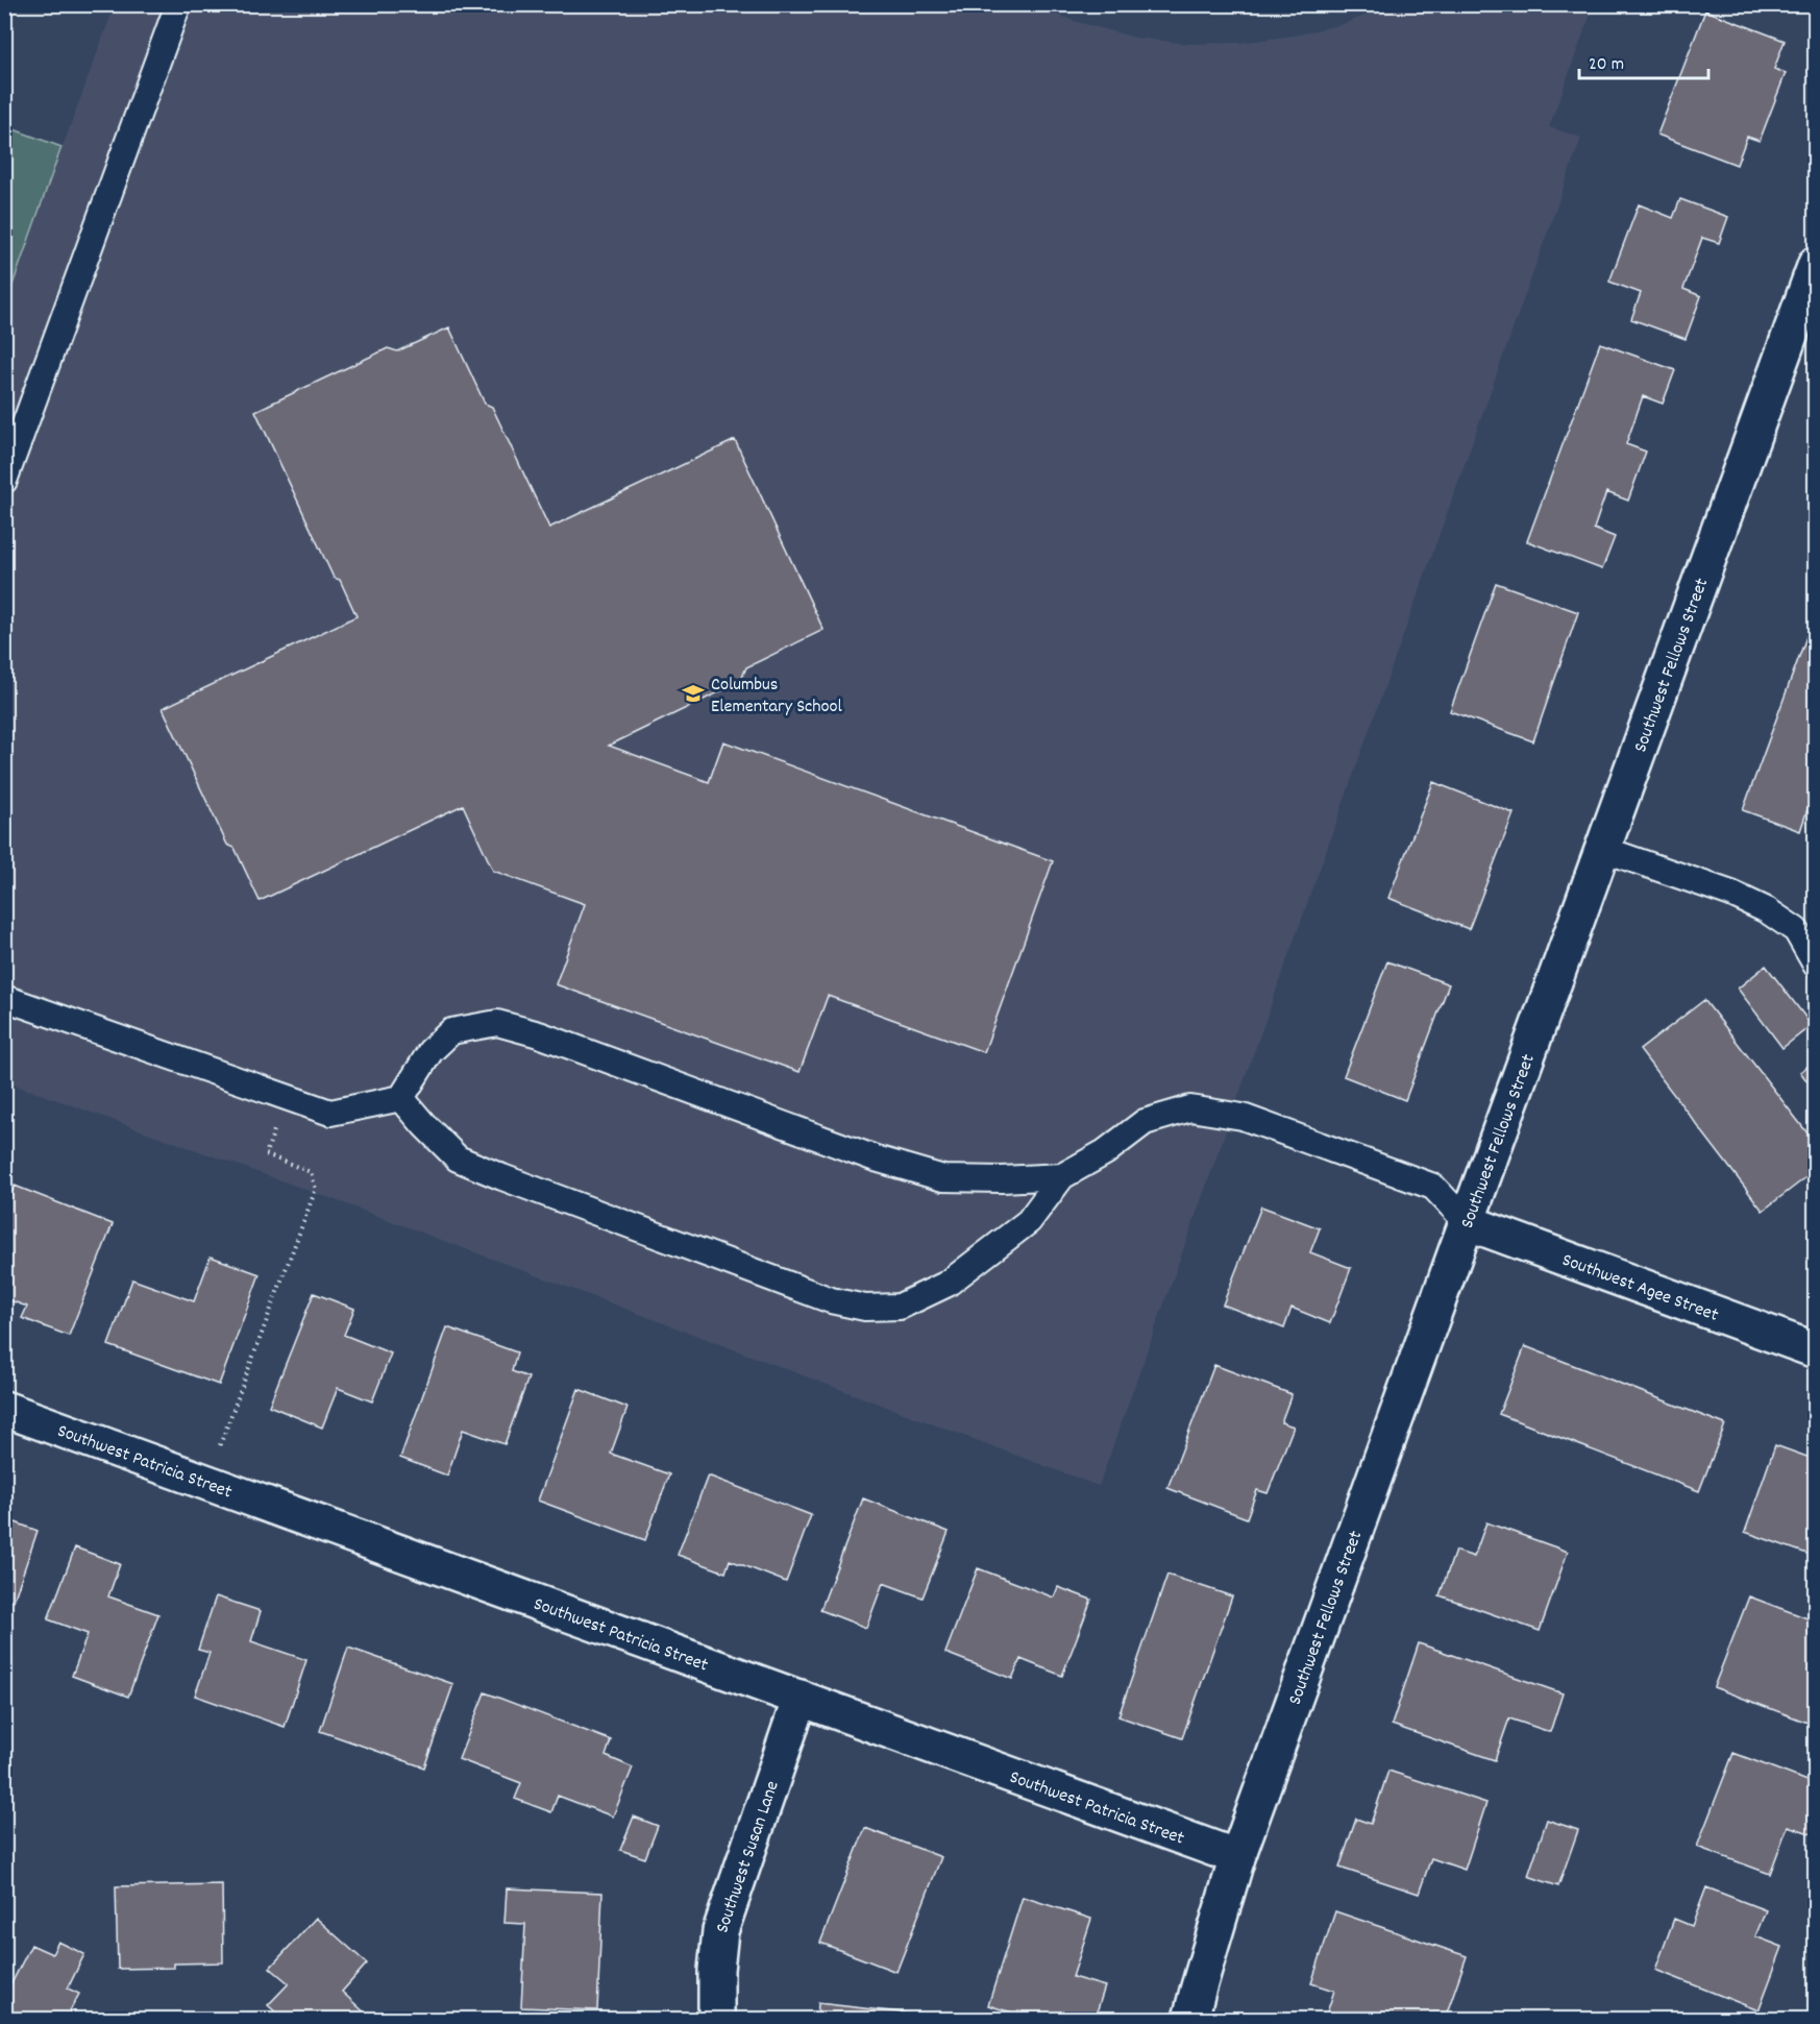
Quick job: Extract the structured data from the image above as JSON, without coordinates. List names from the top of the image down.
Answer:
{
  "streets": {
    "street": [
      "Southwest Fellows Street",
      "Southwest Agee Street",
      "Southwest Patricia Street",
      "Southwest Susan Lane"
    ]
  },
  "crossings": [
    ["Southwest Fellows Street", "Southwest Agee Street"],
    ["Southwest Fellows Street", "Southwest Patricia Street"],
    ["Southwest Patricia Street", "Southwest Susan Lane"]
  ],
  "places": {
    "school or university": ["Columbus Elementary School"]
  },
  "scale_bar": "20 m"
}
